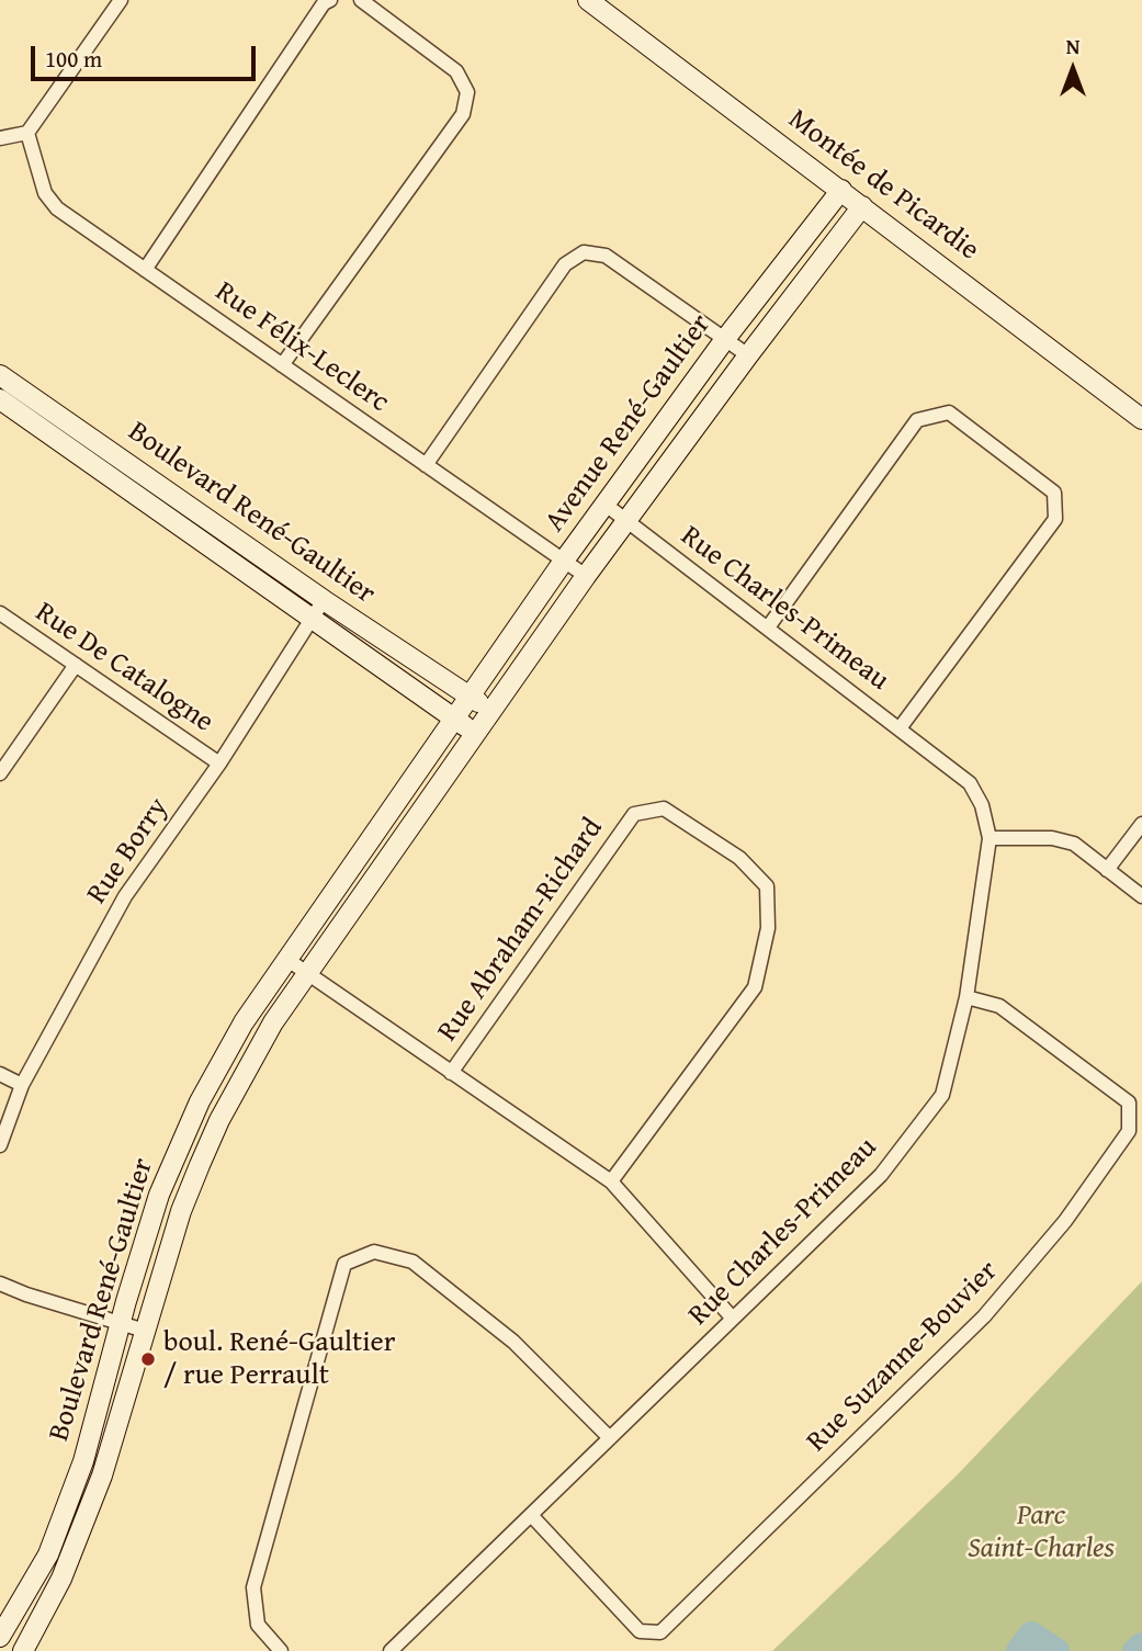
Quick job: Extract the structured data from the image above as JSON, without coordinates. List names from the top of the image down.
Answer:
{
  "streets": {
    "street": [
      "Montée de Picardie",
      "Rue Félix-Leclerc",
      "Avenue René-Gaultier",
      "Boulevard René-Gaultier",
      "Rue Charles-Primeau",
      "Rue De Catalogne",
      "Rue Borry",
      "Rue Abraham-Richard",
      "Rue Suzanne-Bouvier"
    ]
  },
  "crossings": [
    ["Montée de Picardie", "Avenue René-Gaultier"],
    ["Rue Félix-Leclerc", "Avenue René-Gaultier"],
    ["Avenue René-Gaultier", "Boulevard René-Gaultier"],
    ["Avenue René-Gaultier", "Rue Charles-Primeau"],
    ["Boulevard René-Gaultier", "Rue Borry"],
    ["Rue Charles-Primeau", "Rue Suzanne-Bouvier"],
    ["Rue De Catalogne", "Rue Borry"]
  ],
  "parks": ["Parc Saint-Charles"],
  "places": ["boul. René-Gaultier / rue Perrault"],
  "scale_bar": "100 m",
  "north": "top"
}
